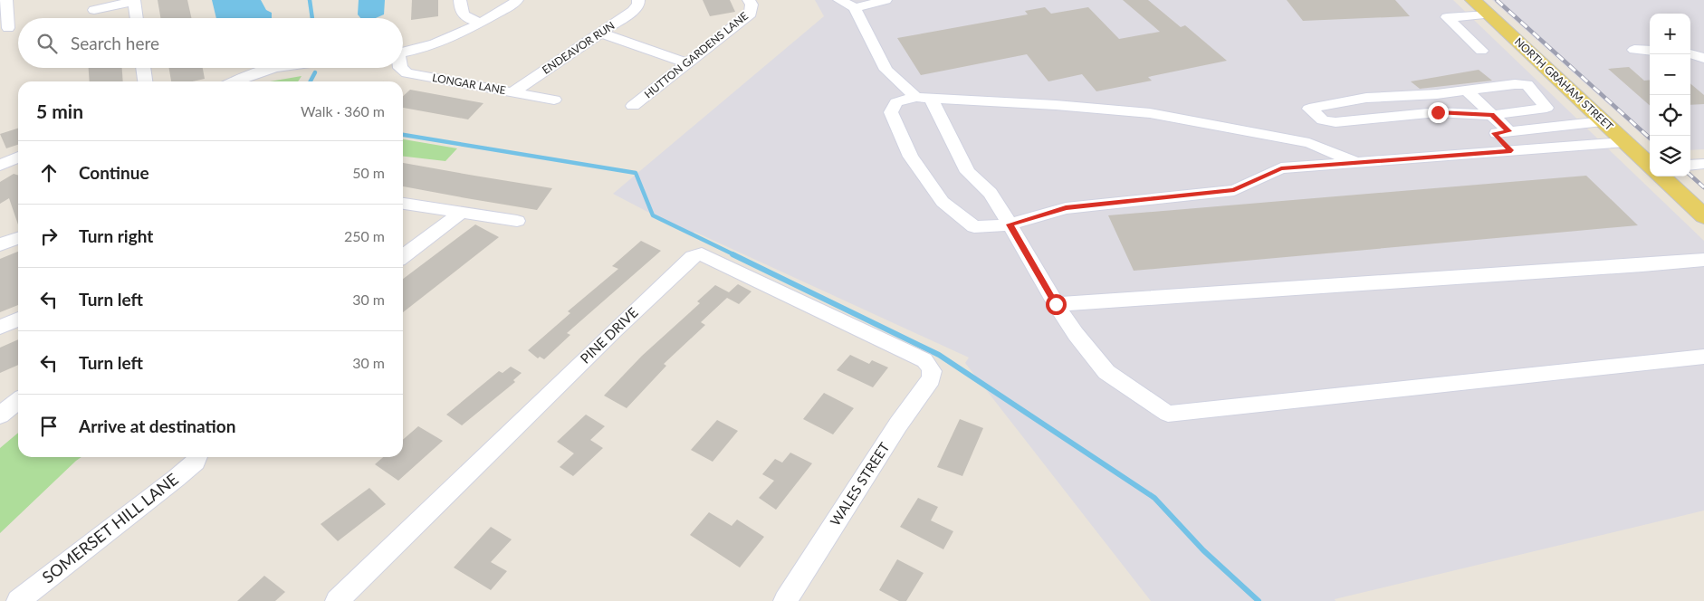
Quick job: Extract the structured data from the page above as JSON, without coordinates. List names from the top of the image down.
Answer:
{
  "streets": {
    "main road": ["NORTH GRAHAM STREET"],
    "street": [
      "ENDEAVOR RUN",
      "HUTTON GARDENS LANE",
      "LONGAR LANE",
      "PINE DRIVE",
      "WALES STREET",
      "SOMERSET HILL LANE"
    ]
  },
  "crossings": [
    ["ENDEAVOR RUN", "LONGAR LANE"],
    ["PINE DRIVE", "WALES STREET"]
  ],
  "page": {
    "map_buttons": ["+", "−"],
    "search": "Search here",
    "heading": ["5 min", "Walk · 360 m"],
    "list": [
      ["Continue", "50 m"],
      ["Turn right", "250 m"],
      ["Turn left", "30 m"],
      ["Turn left", "30 m"],
      "Arrive at destination"
    ]
  }
}
